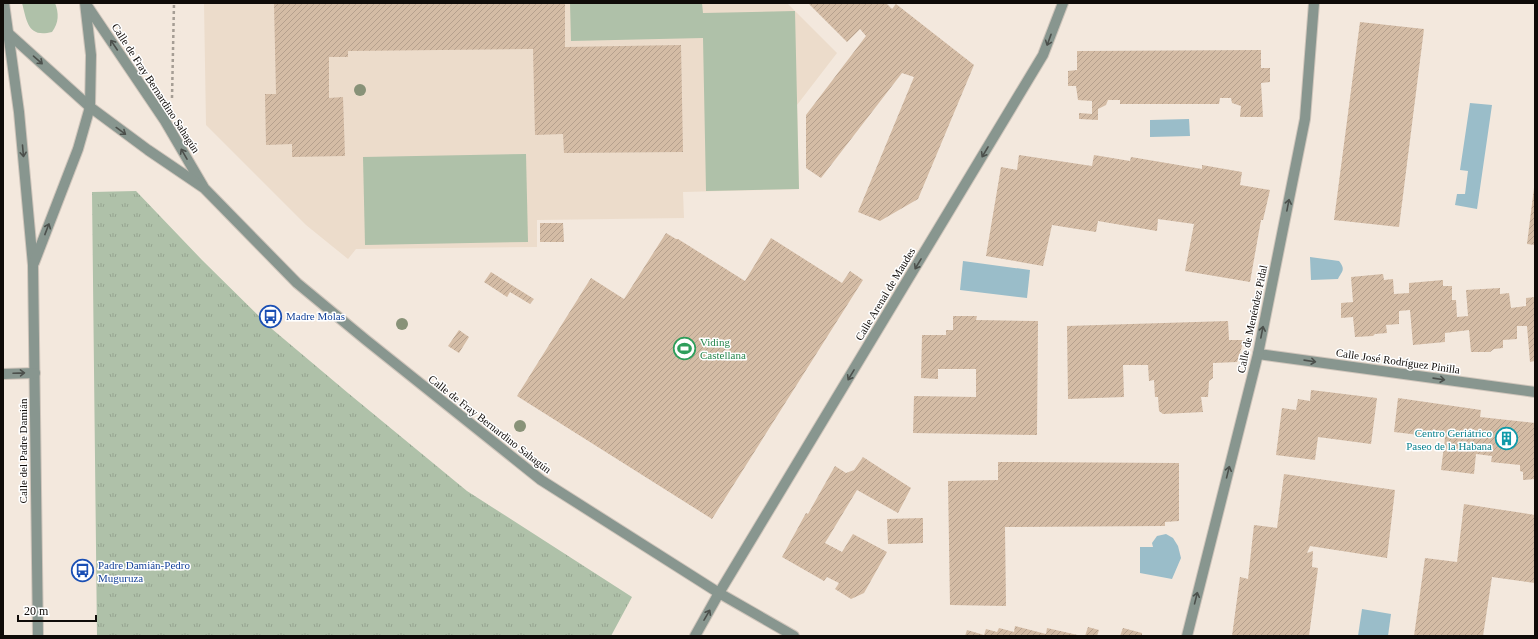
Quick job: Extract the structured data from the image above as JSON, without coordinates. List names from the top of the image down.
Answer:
{
  "streets": {
    "street": [
      "Calle de Fray Bernardino Sahagún",
      "Calle Arenal de Maudes",
      "Calle de Menéndez Pidal",
      "Calle José Rodríguez Pinilla",
      "Calle del Padre Damián"
    ]
  },
  "crossings": [
    ["Calle de Fray Bernardino Sahagún", "Calle Arenal de Maudes"],
    ["Calle de Fray Bernardino Sahagún", "Calle del Padre Damián"],
    ["Calle de Menéndez Pidal", "Calle José Rodríguez Pinilla"]
  ],
  "one_way": ["Calle Arenal de Maudes", "Calle de Menéndez Pidal", "Calle José Rodríguez Pinilla"],
  "places": {
    "bus stop": ["Madre Molas", "Padre Damián-Pedro Muguruza"],
    "sports": ["Viding Castellana"],
    "building": ["Centro Geriátrico Paseo de la Habana"]
  },
  "scale_bar": "20 m"
}
